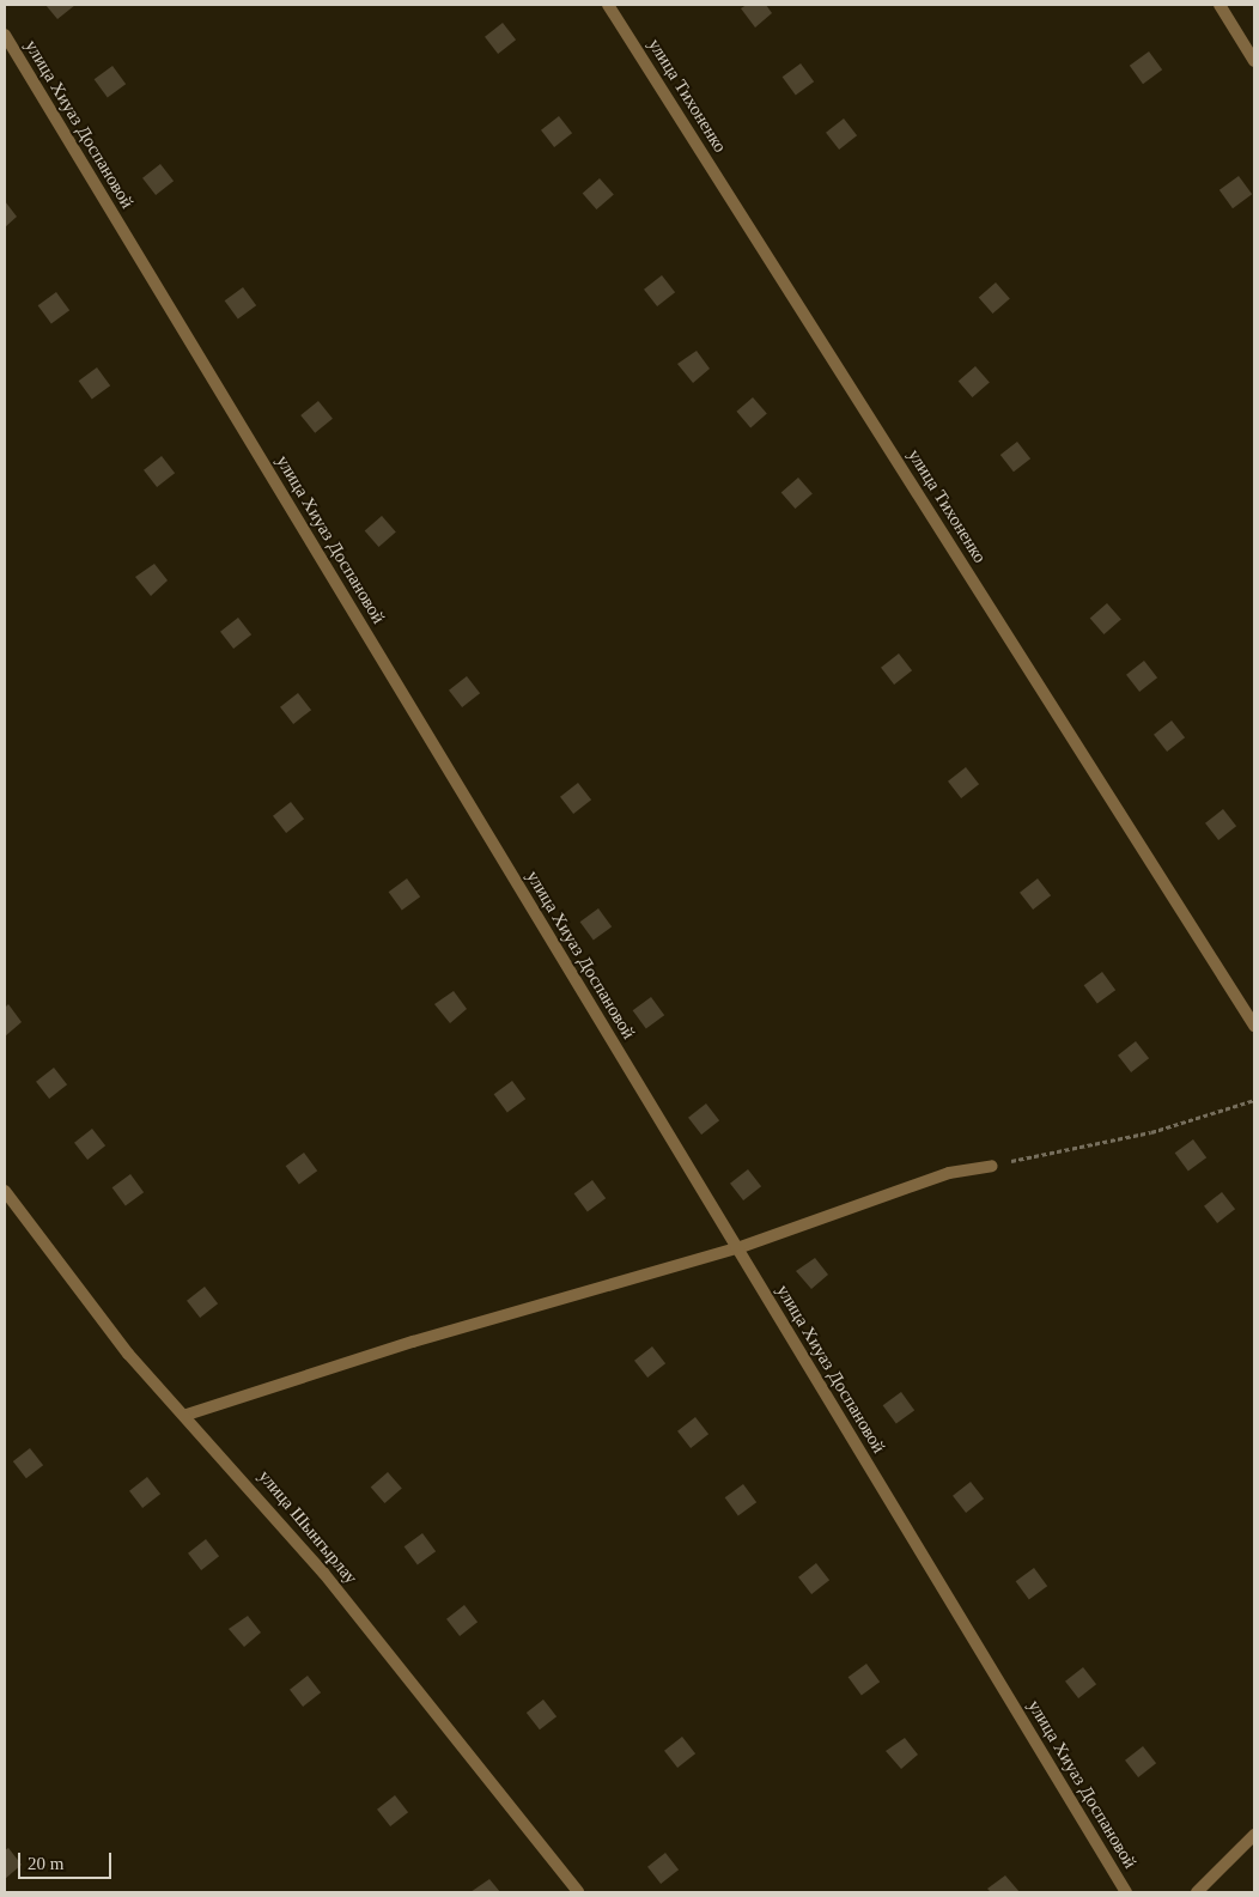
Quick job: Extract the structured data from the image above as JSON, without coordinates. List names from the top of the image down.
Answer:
{
  "streets": {
    "street": ["улица Тихоненко", "улица Хиуаз Доспановой", "улица Шынгырлау"]
  },
  "scale_bar": "20 m"
}
